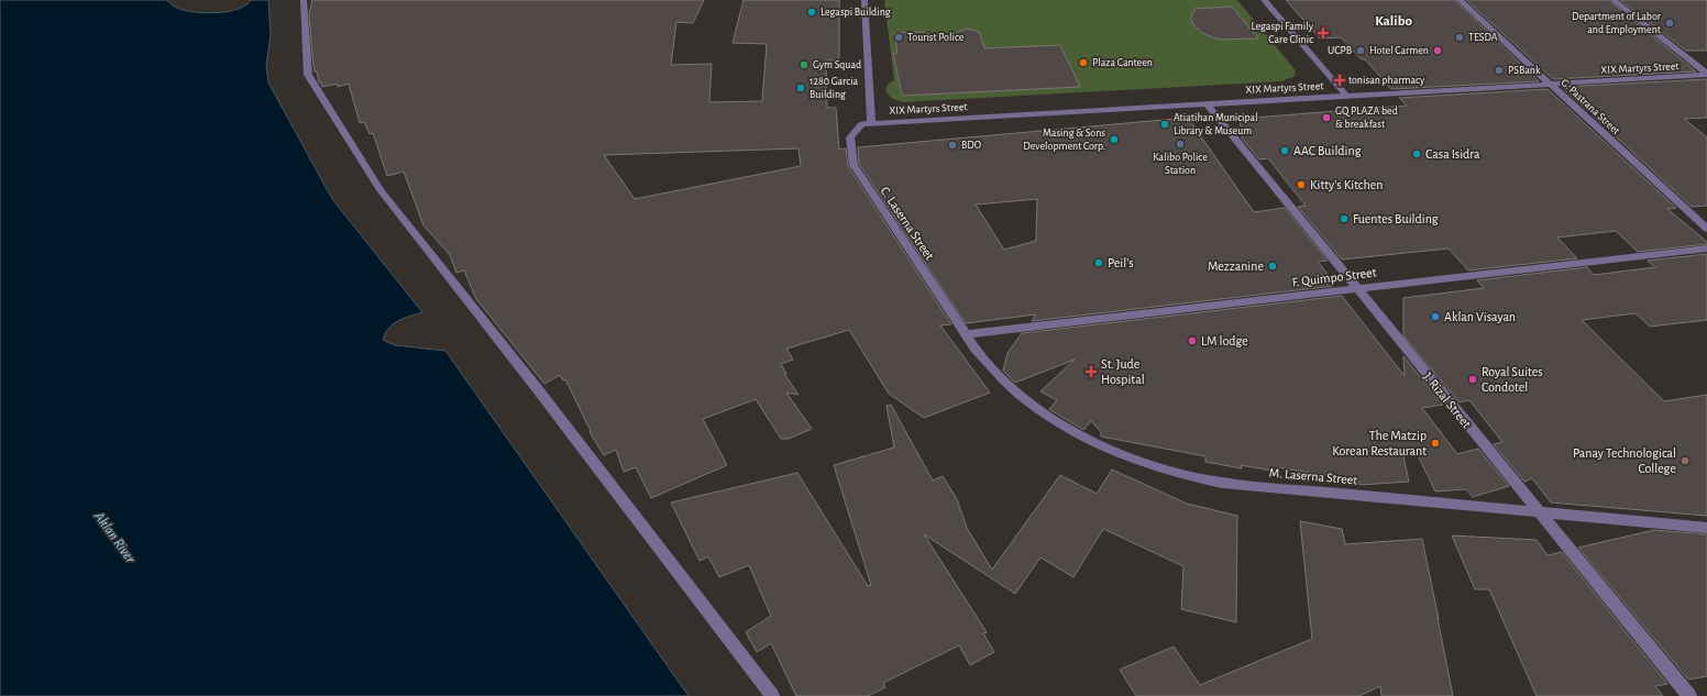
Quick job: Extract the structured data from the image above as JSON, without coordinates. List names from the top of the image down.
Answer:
{
  "streets": {
    "street": [
      "XIX Martyrs Street",
      "G. Pastrana Street",
      "C. Laserna Street",
      "F. Quimpo Street",
      "J. Rizal Street",
      "M. Laserna Street"
    ]
  },
  "crossings": [
    ["XIX Martyrs Street", "G. Pastrana Street"],
    ["XIX Martyrs Street", "C. Laserna Street"],
    ["XIX Martyrs Street", "J. Rizal Street"],
    ["C. Laserna Street", "F. Quimpo Street"],
    ["C. Laserna Street", "M. Laserna Street"],
    ["F. Quimpo Street", "J. Rizal Street"],
    ["F. Quimpo Street", "M. Laserna Street"],
    ["J. Rizal Street", "M. Laserna Street"]
  ],
  "districts": ["Kalibo"],
  "water": ["Aklan River"],
  "places": {
    "other": [
      "Legaspi Building",
      "Department of Labor and Employment",
      "Tourist Police",
      "TESDA",
      "UCPB",
      "Hotel Carmen",
      "Plaza Canteen",
      "Gym Squad",
      "PSBank",
      "1280 Garcia Building",
      "GQ PLAZA bed & breakfast",
      "Atiatihan Municipal Library & Museum",
      "Masing & Sons Development Corp.",
      "Kalibo Police Station",
      "BDO",
      "AAC Building",
      "Casa Isidra",
      "Kitty's Kitchen",
      "Fuentes Building",
      "Peil's",
      "Mezzanine",
      "Aklan Visayan",
      "LM lodge",
      "Royal Suites Condotel",
      "The Matzip Korean Restaurant",
      "Panay Technological College"
    ],
    "health": ["Legaspi Family Care Clinic", "tonisan pharmacy", "St. Jude Hospital"]
  }
}
